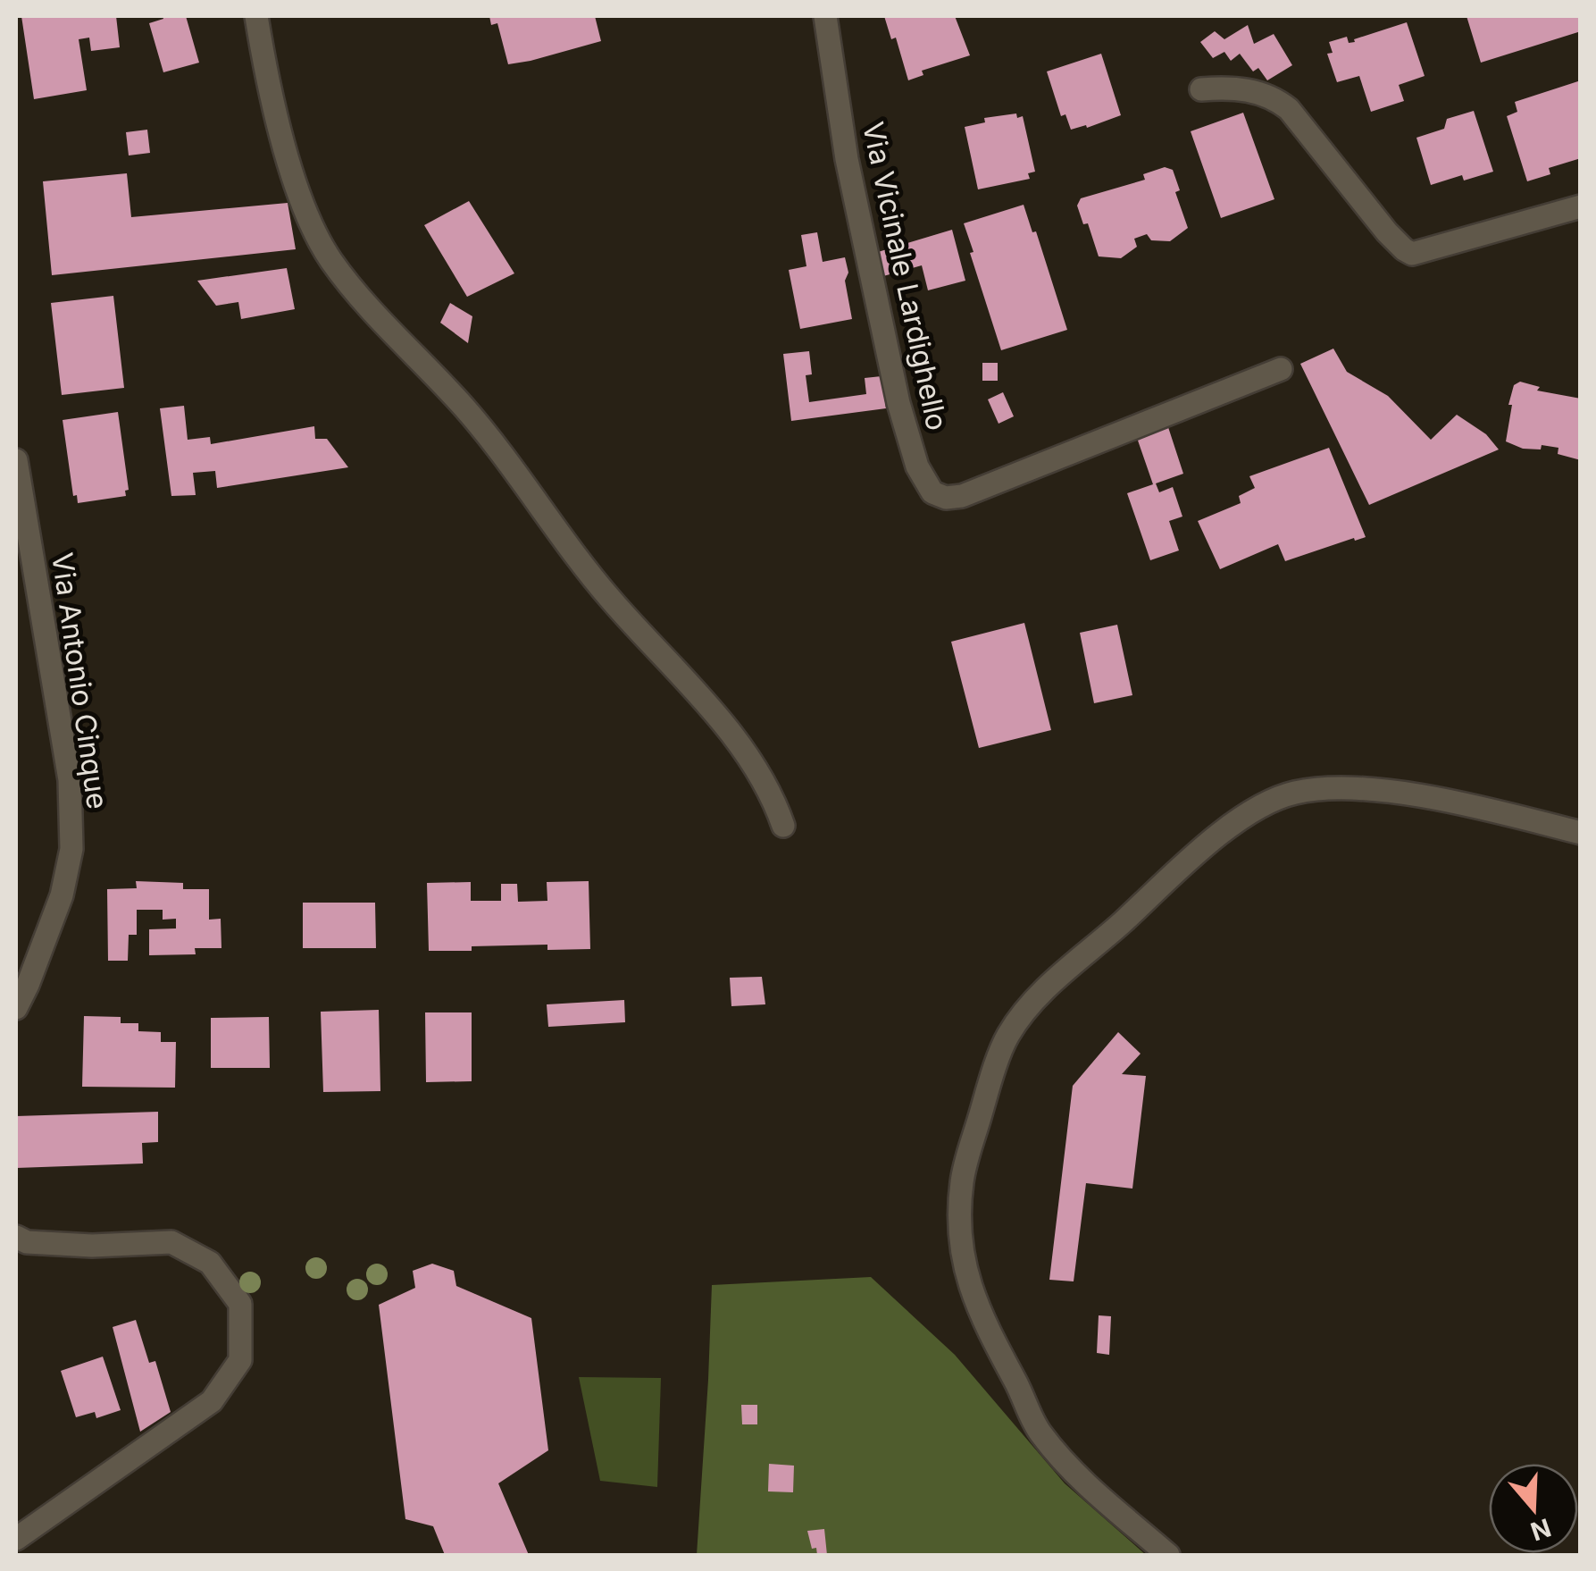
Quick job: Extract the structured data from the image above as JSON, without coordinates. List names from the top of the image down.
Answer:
{
  "streets": {
    "street": ["Via Vicinale Lardighello", "Via Antonio Cinque"]
  },
  "north": "bottom"
}
